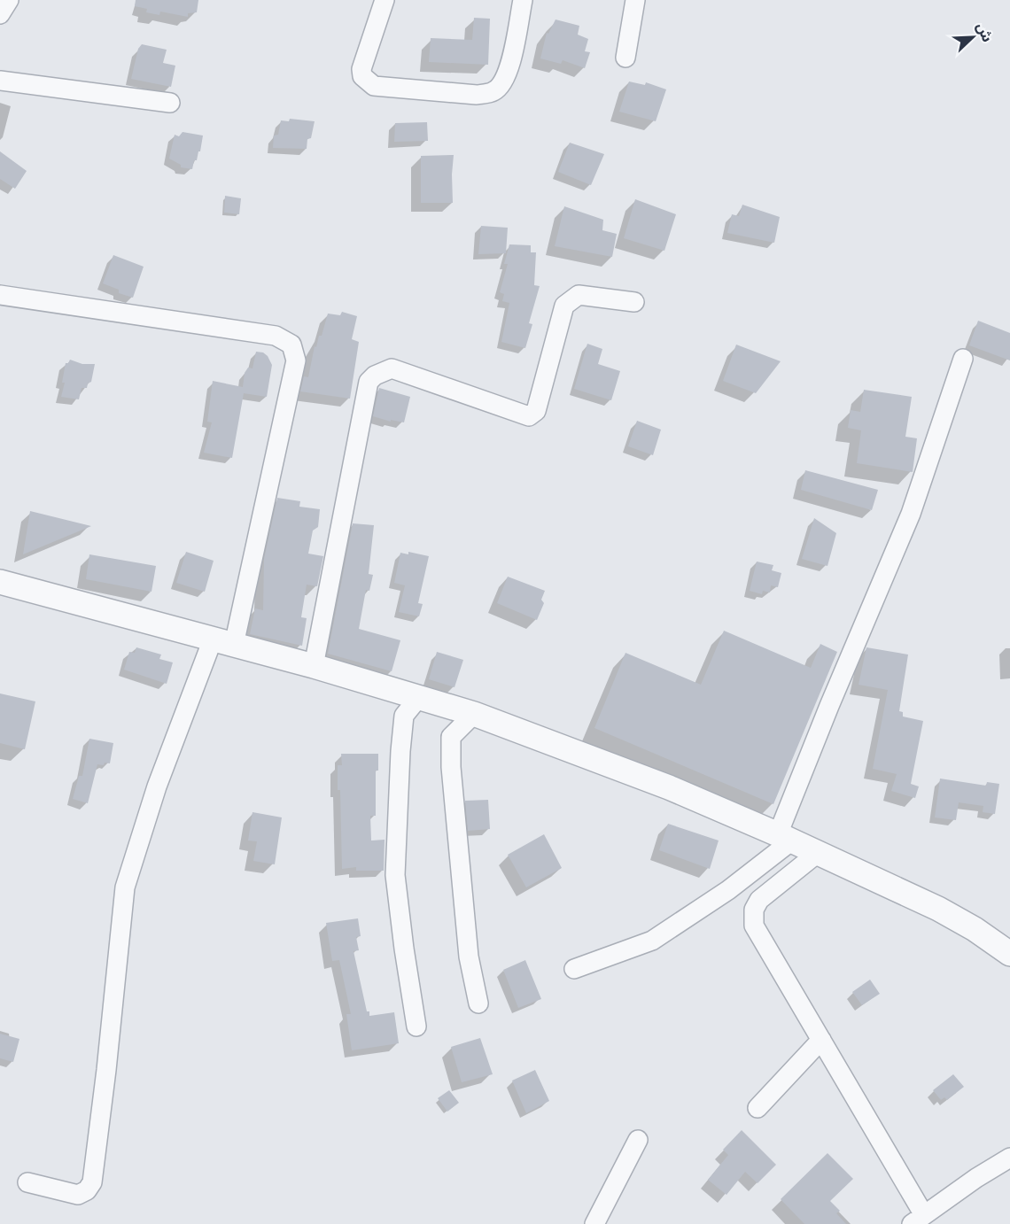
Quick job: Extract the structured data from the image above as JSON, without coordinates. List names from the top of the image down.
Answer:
{
  "north": "top right"
}
